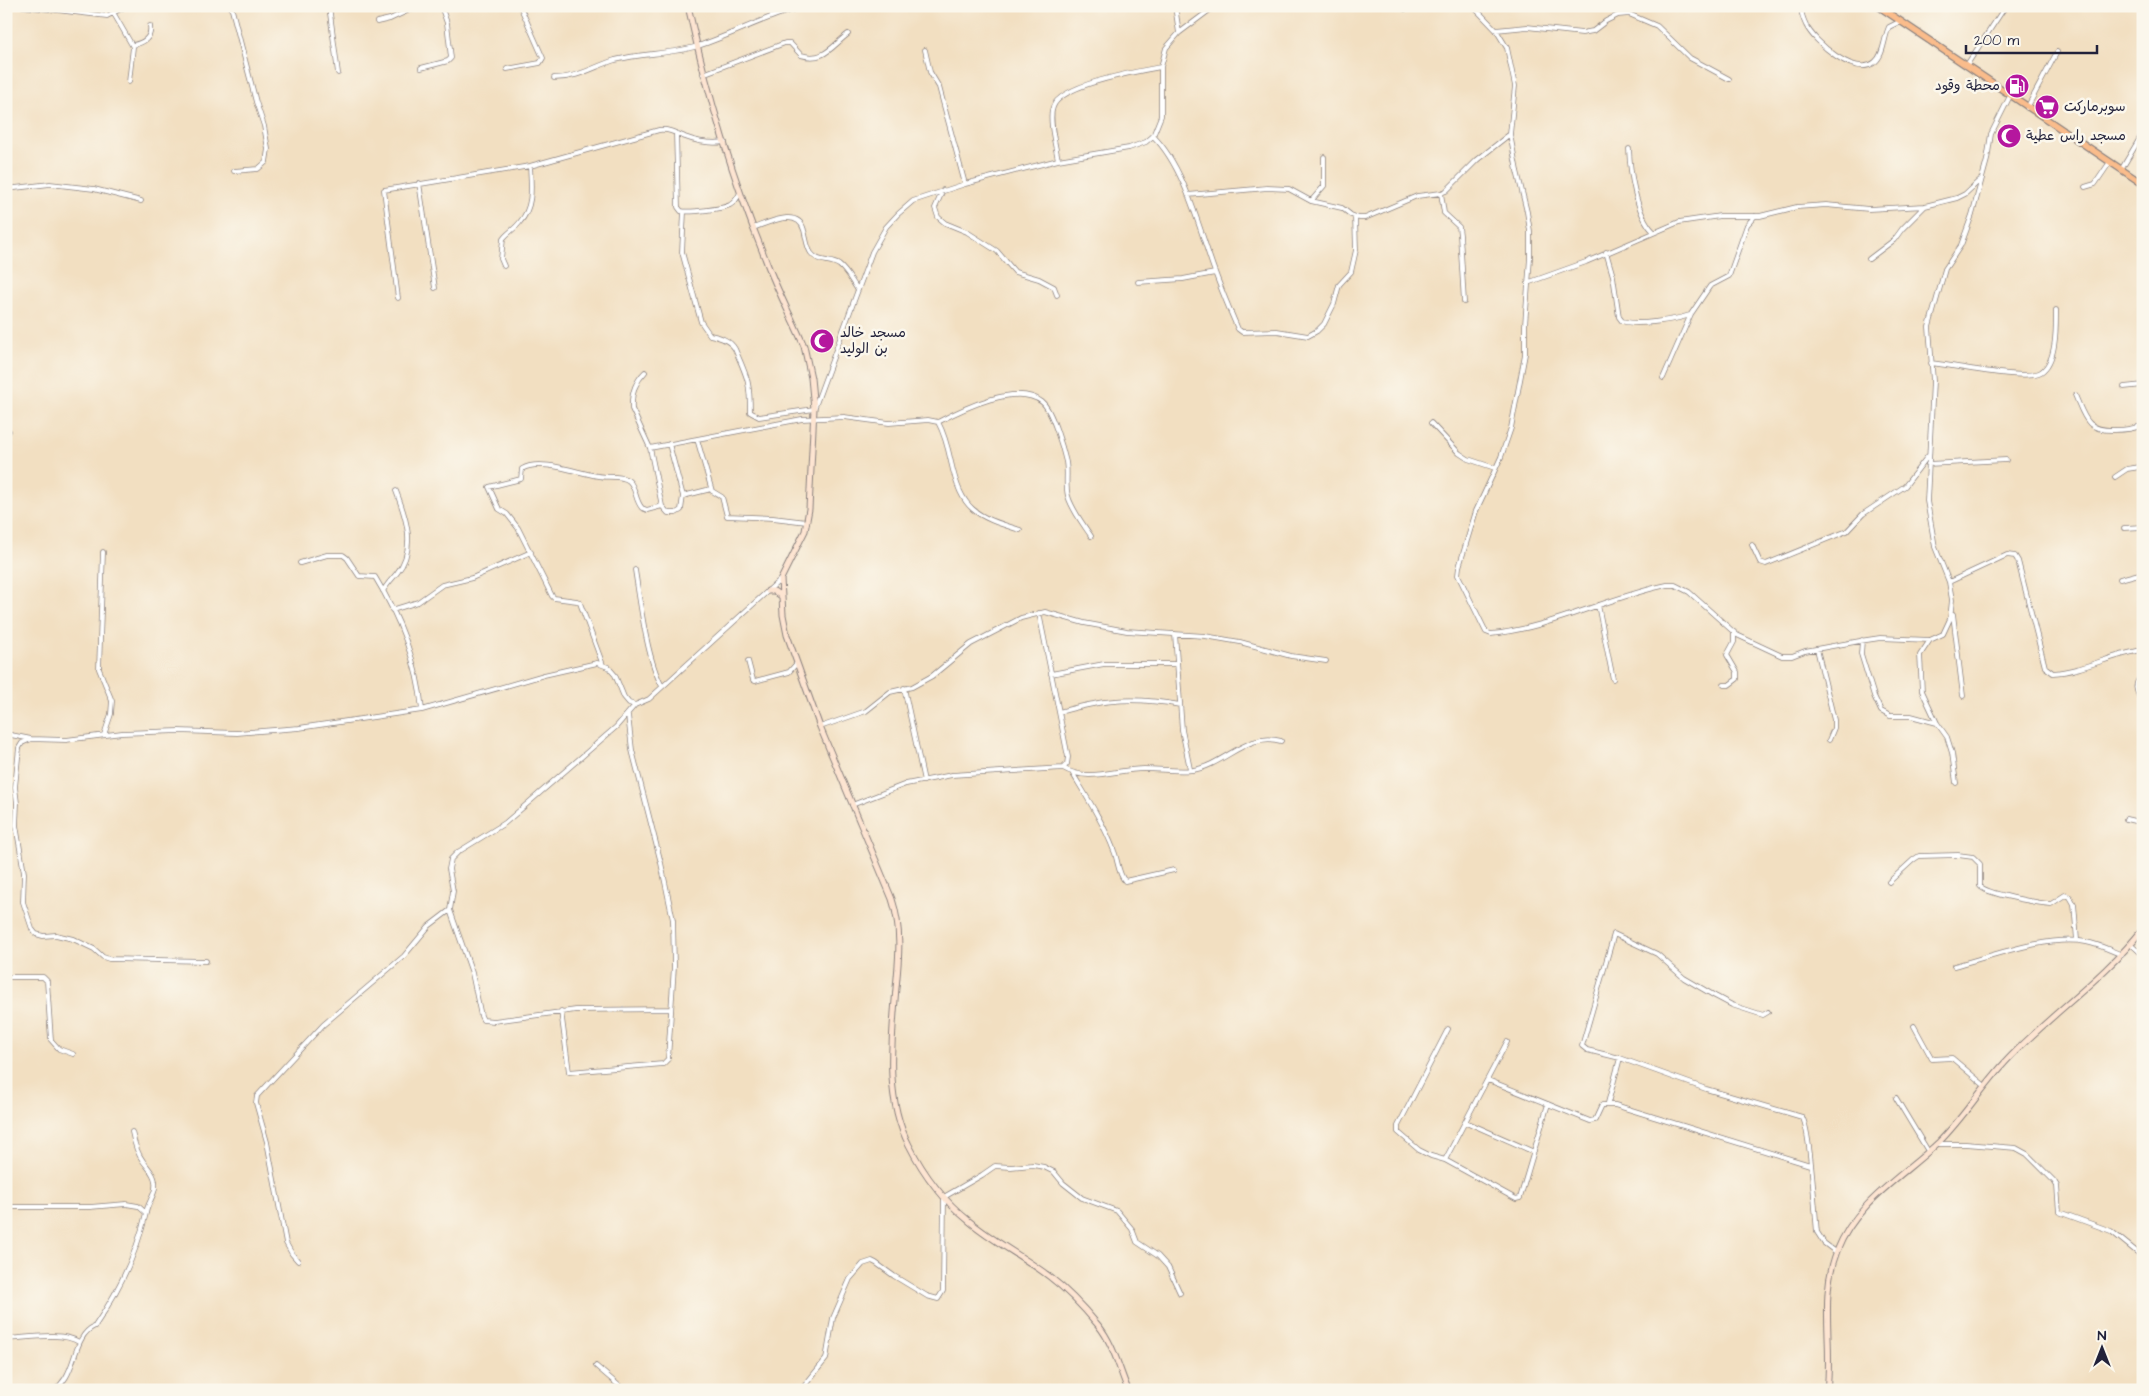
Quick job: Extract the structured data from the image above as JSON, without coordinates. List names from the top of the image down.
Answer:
{
  "places": {
    "fuel station": ["محطة وقود"],
    "supermarket": ["سوبرماركت"],
    "mosque": ["مسجد راس عطية", "مسجد خالد بن الوليد"]
  },
  "scale_bar": "200 m",
  "north": "top"
}
